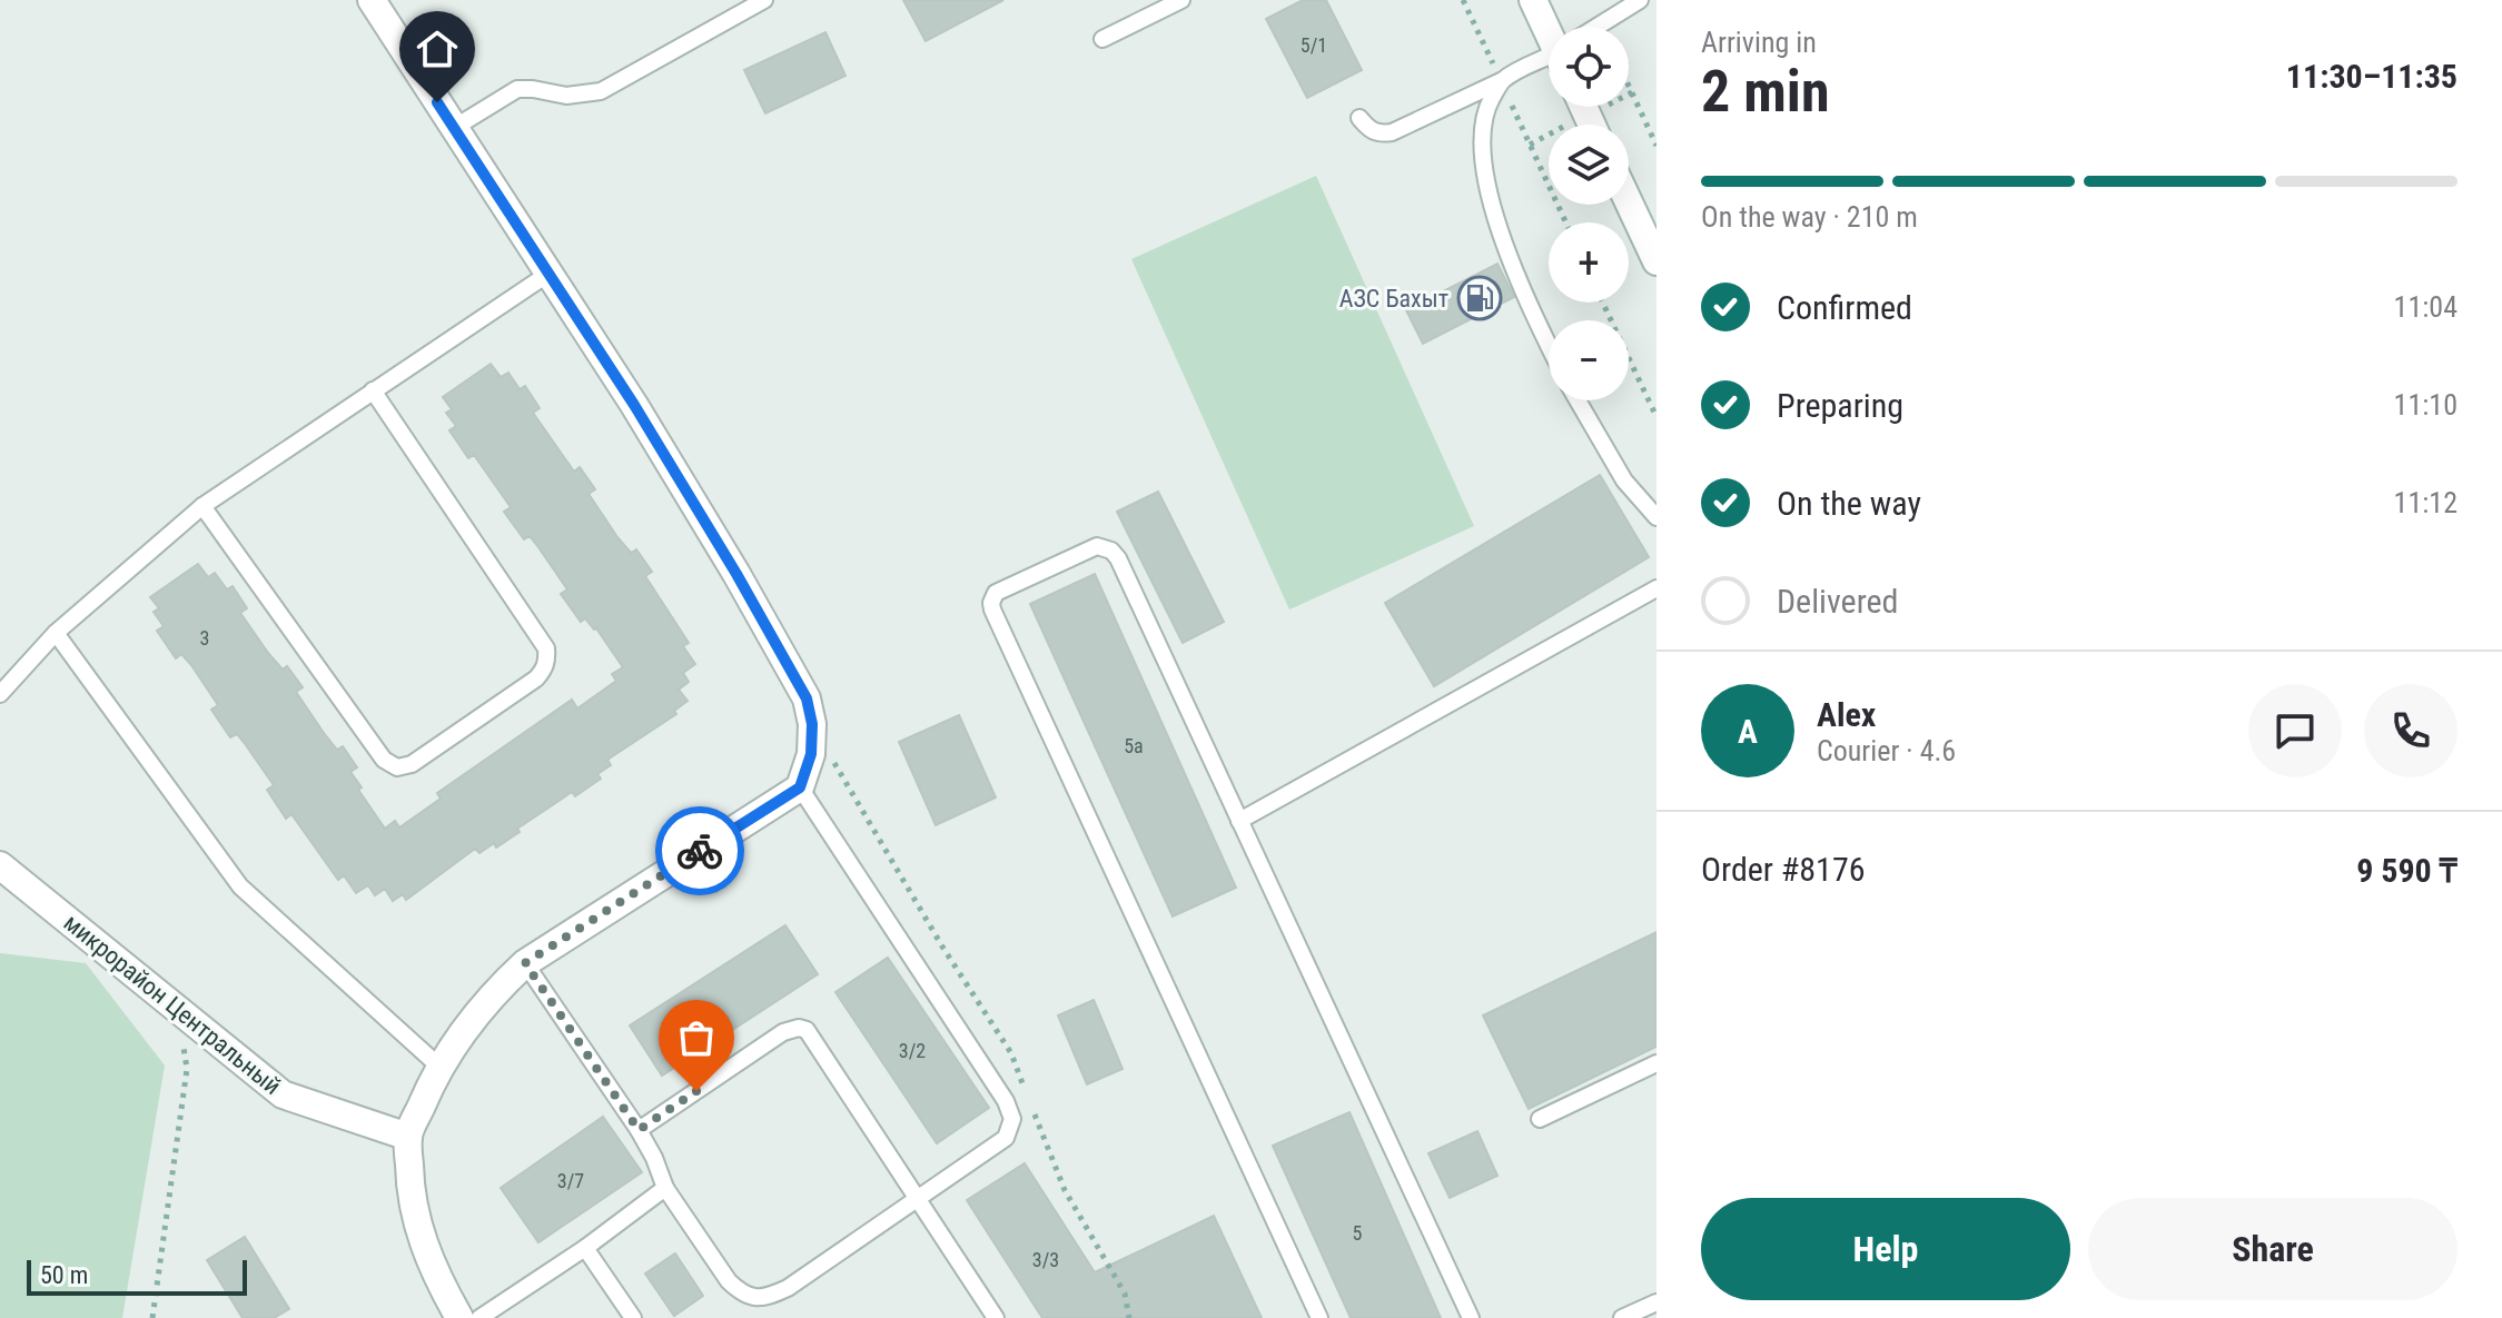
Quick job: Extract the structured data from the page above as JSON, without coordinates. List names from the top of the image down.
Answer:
{
  "streets": {
    "street": ["микрорайон Центральный"]
  },
  "places": {
    "fuel station": ["АЗС Бахыт"]
  },
  "house_numbers": [
    "5/1",
    "3",
    "5а",
    "3/2",
    "3/7",
    "5",
    "3/3"
  ],
  "scale_bar": "50 m",
  "page": {
    "heading": ["2 min", "Arriving in", "11:30–11:35"],
    "panel": [
      "Alex",
      "Courier · 4.6",
      "Order #8176",
      "9 590 ₸"
    ],
    "map_buttons": ["+", "−"],
    "bar": "On the way · 210 m",
    "list": [
      ["Confirmed", "11:04"],
      ["Preparing", "11:10"],
      ["On the way", "11:12"],
      "Delivered"
    ],
    "round": "A",
    "buttons": ["Help", "Share"],
    "scale": "50 m"
  }
}
